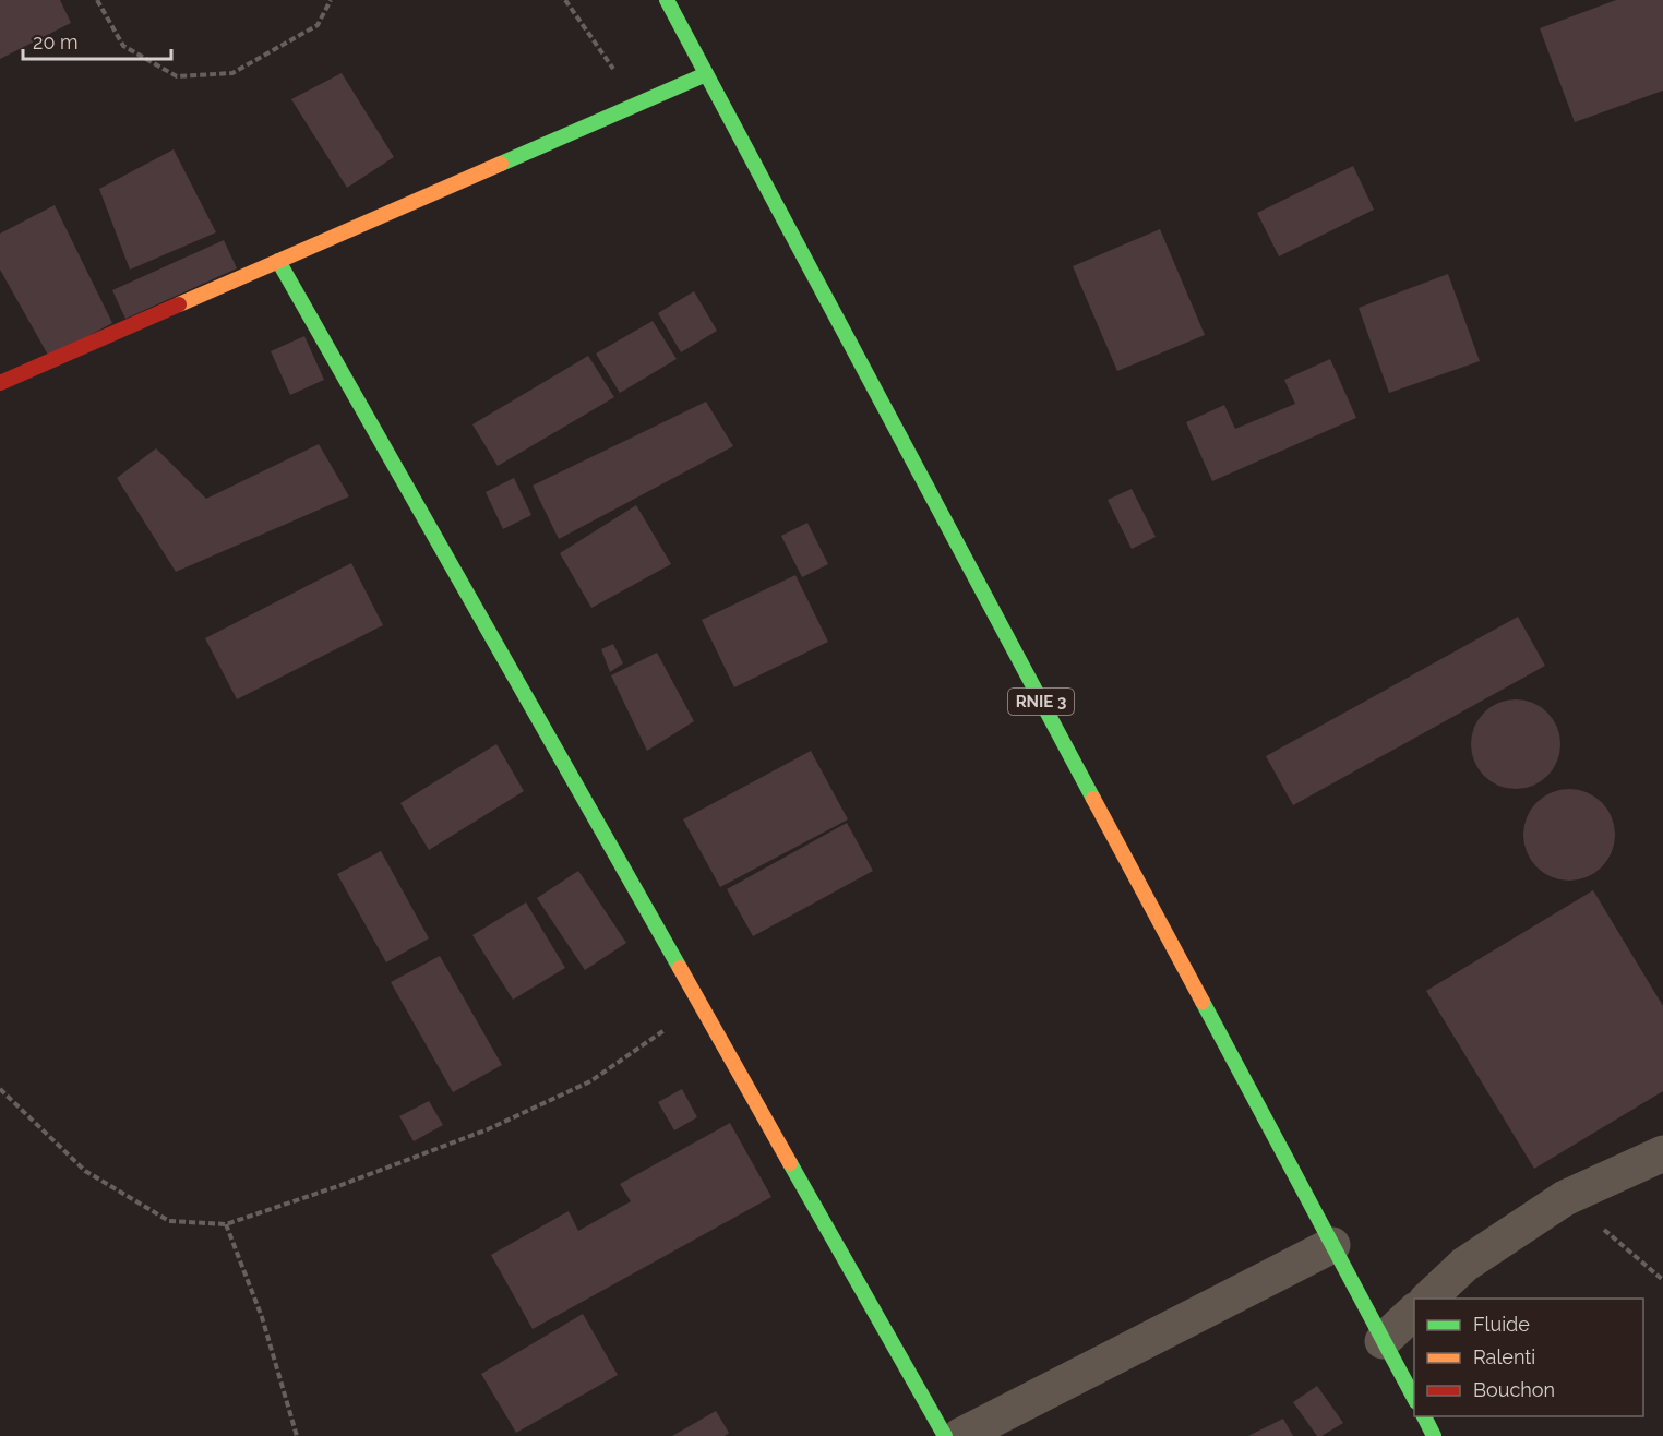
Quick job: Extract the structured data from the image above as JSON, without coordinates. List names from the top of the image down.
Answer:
{
  "streets": {
    "main road": ["RNIE 3"]
  },
  "legend": ["Fluide", "Ralenti", "Bouchon"],
  "scale_bar": "20 m"
}
